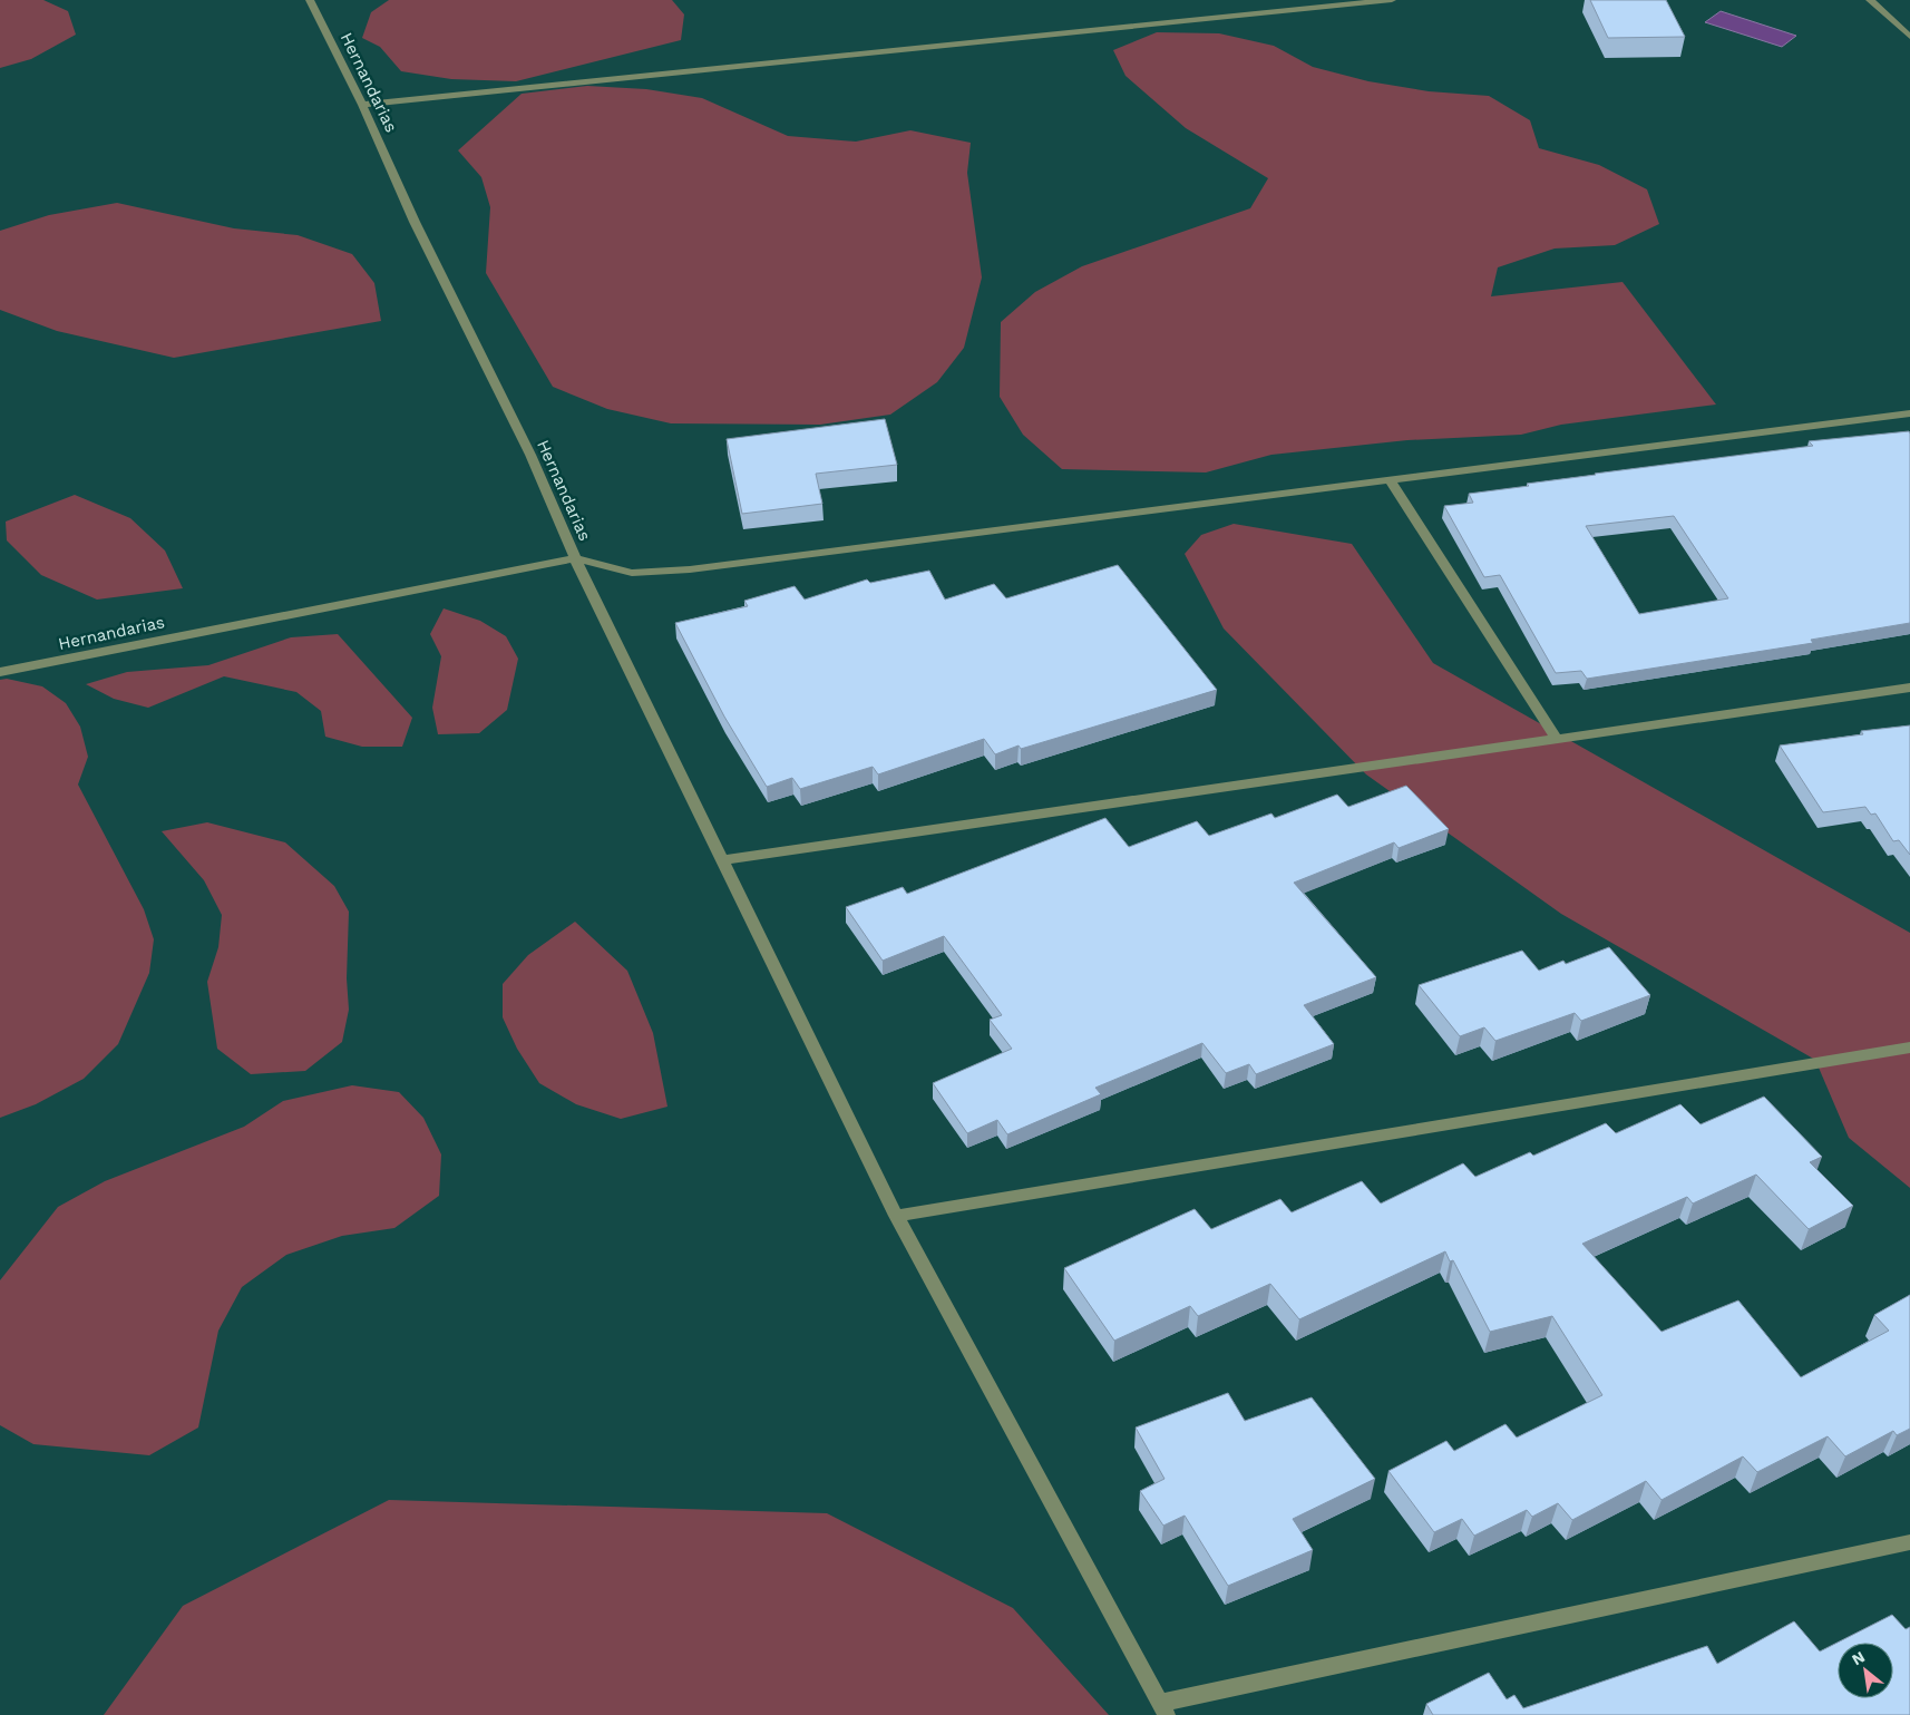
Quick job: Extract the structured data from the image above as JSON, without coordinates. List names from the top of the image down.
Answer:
{
  "streets": {
    "street": ["Hernandarias"]
  },
  "north": "top left"
}
